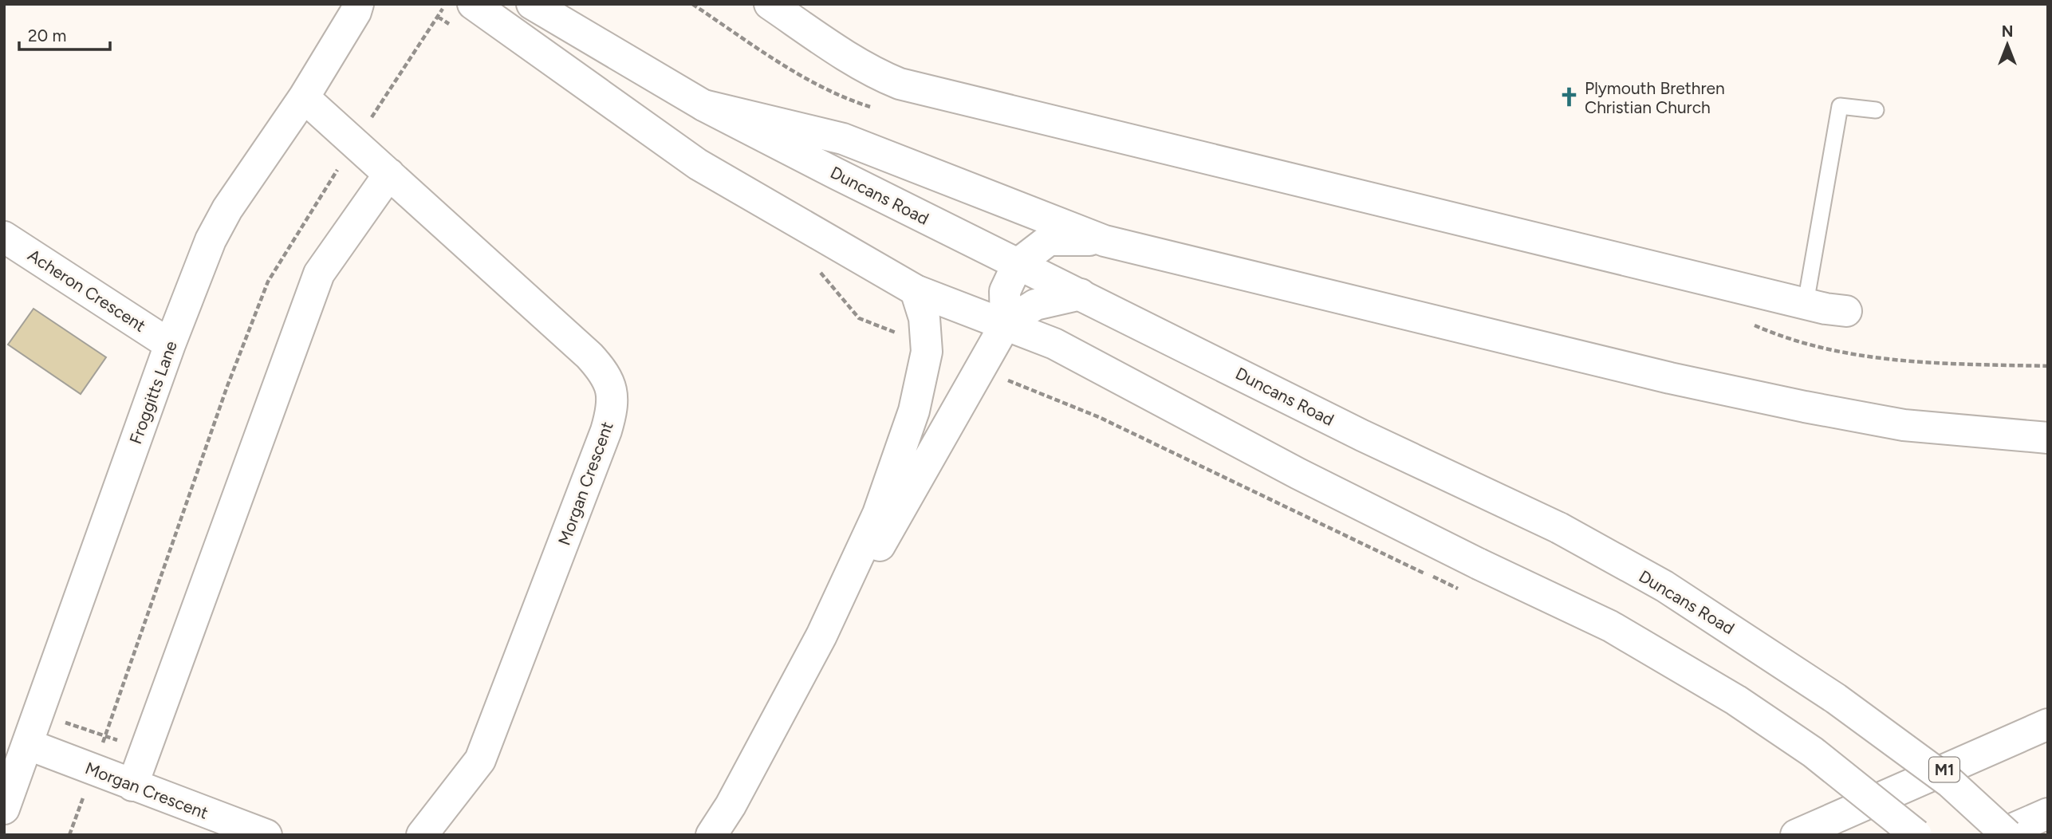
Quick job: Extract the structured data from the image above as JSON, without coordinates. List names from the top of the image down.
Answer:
{
  "streets": {
    "main road": [
      "Duncans Road",
      "Acheron Crescent",
      "Froggitts Lane",
      "Morgan Crescent",
      "M1"
    ]
  },
  "crossings": [
    ["Acheron Crescent", "Froggitts Lane"],
    ["Froggitts Lane", "Morgan Crescent"]
  ],
  "places": {
    "church": ["Plymouth Brethren Christian Church"]
  },
  "scale_bar": "20 m",
  "north": "top"
}
